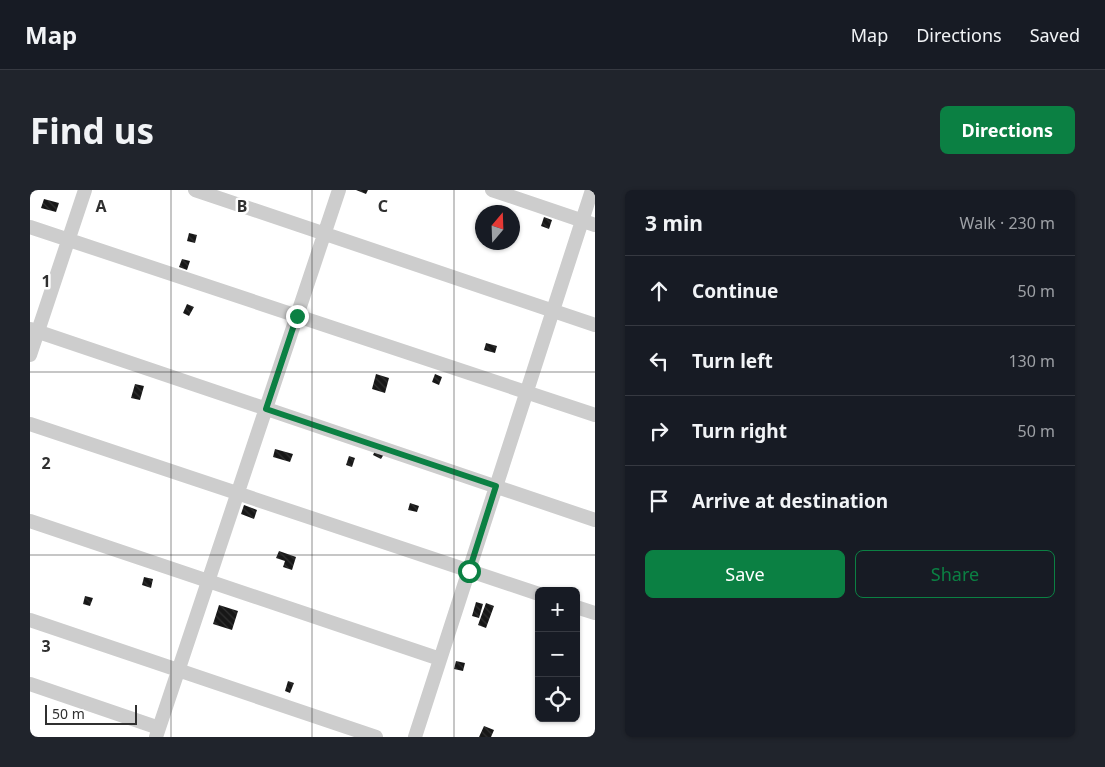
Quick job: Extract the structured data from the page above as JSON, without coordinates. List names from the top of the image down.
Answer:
{
  "scale_bar": "50 m",
  "north": "top",
  "page": {
    "header": "Map",
    "nav": ["Map", "Directions", "Saved"],
    "buttons": [
      "Directions",
      ["Save", "Share"]
    ],
    "title": "Find us",
    "heading": ["3 min", "Walk · 230 m"],
    "list": [
      ["Continue", "50 m"],
      ["Turn left", "130 m"],
      ["Turn right", "50 m"],
      "Arrive at destination"
    ],
    "map_buttons": ["+", "−"],
    "scale": "50 m"
  },
  "grid": {
    "columns": ["A", "B", "C"],
    "rows": ["1", "2", "3"]
  }
}
